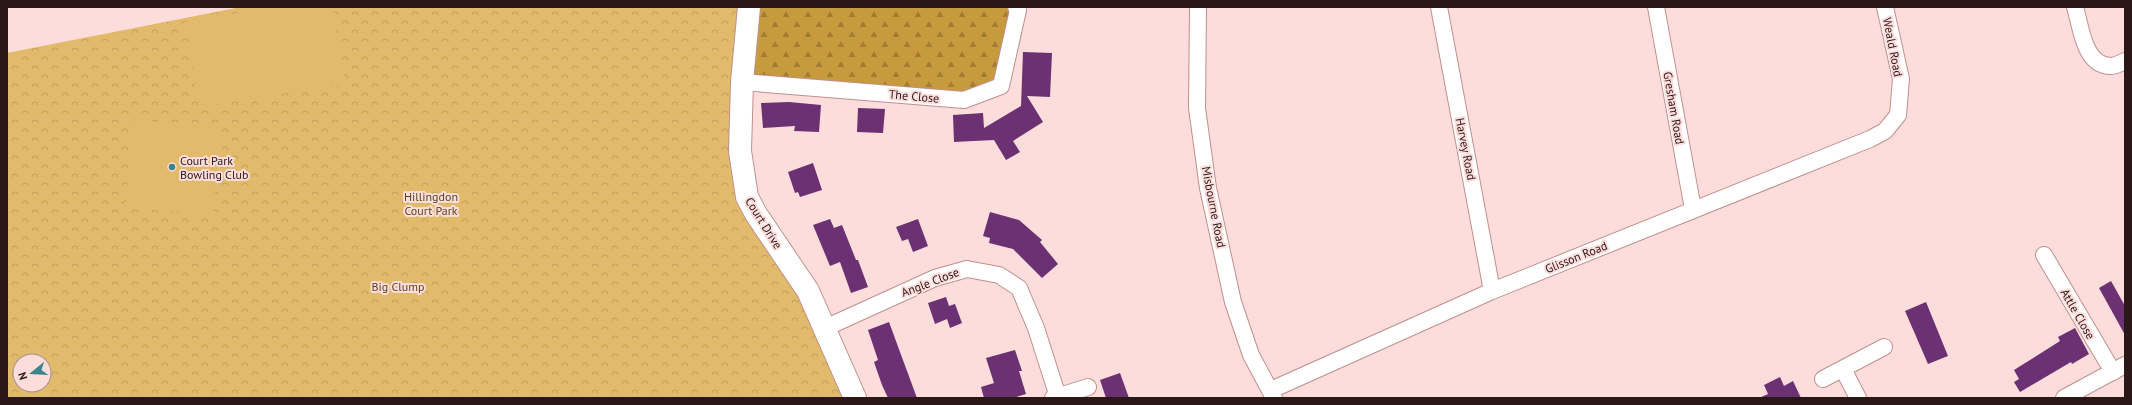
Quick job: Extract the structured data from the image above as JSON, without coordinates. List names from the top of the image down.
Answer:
{
  "streets": {
    "street": [
      "Weald Road",
      "The Close",
      "Gresham Road",
      "Harvey Road",
      "Misbourne Road",
      "Court Drive",
      "Glisson Road",
      "Angle Close",
      "Attle Close"
    ]
  },
  "crossings": [
    ["Weald Road", "Glisson Road"],
    ["The Close", "Court Drive"],
    ["Gresham Road", "Glisson Road"],
    ["Harvey Road", "Glisson Road"],
    ["Misbourne Road", "Glisson Road"],
    ["Court Drive", "Angle Close"]
  ],
  "parks": ["Hillingdon Court Park", "Big Clump"],
  "places": ["Court Park Bowling Club"],
  "north": "left"
}
